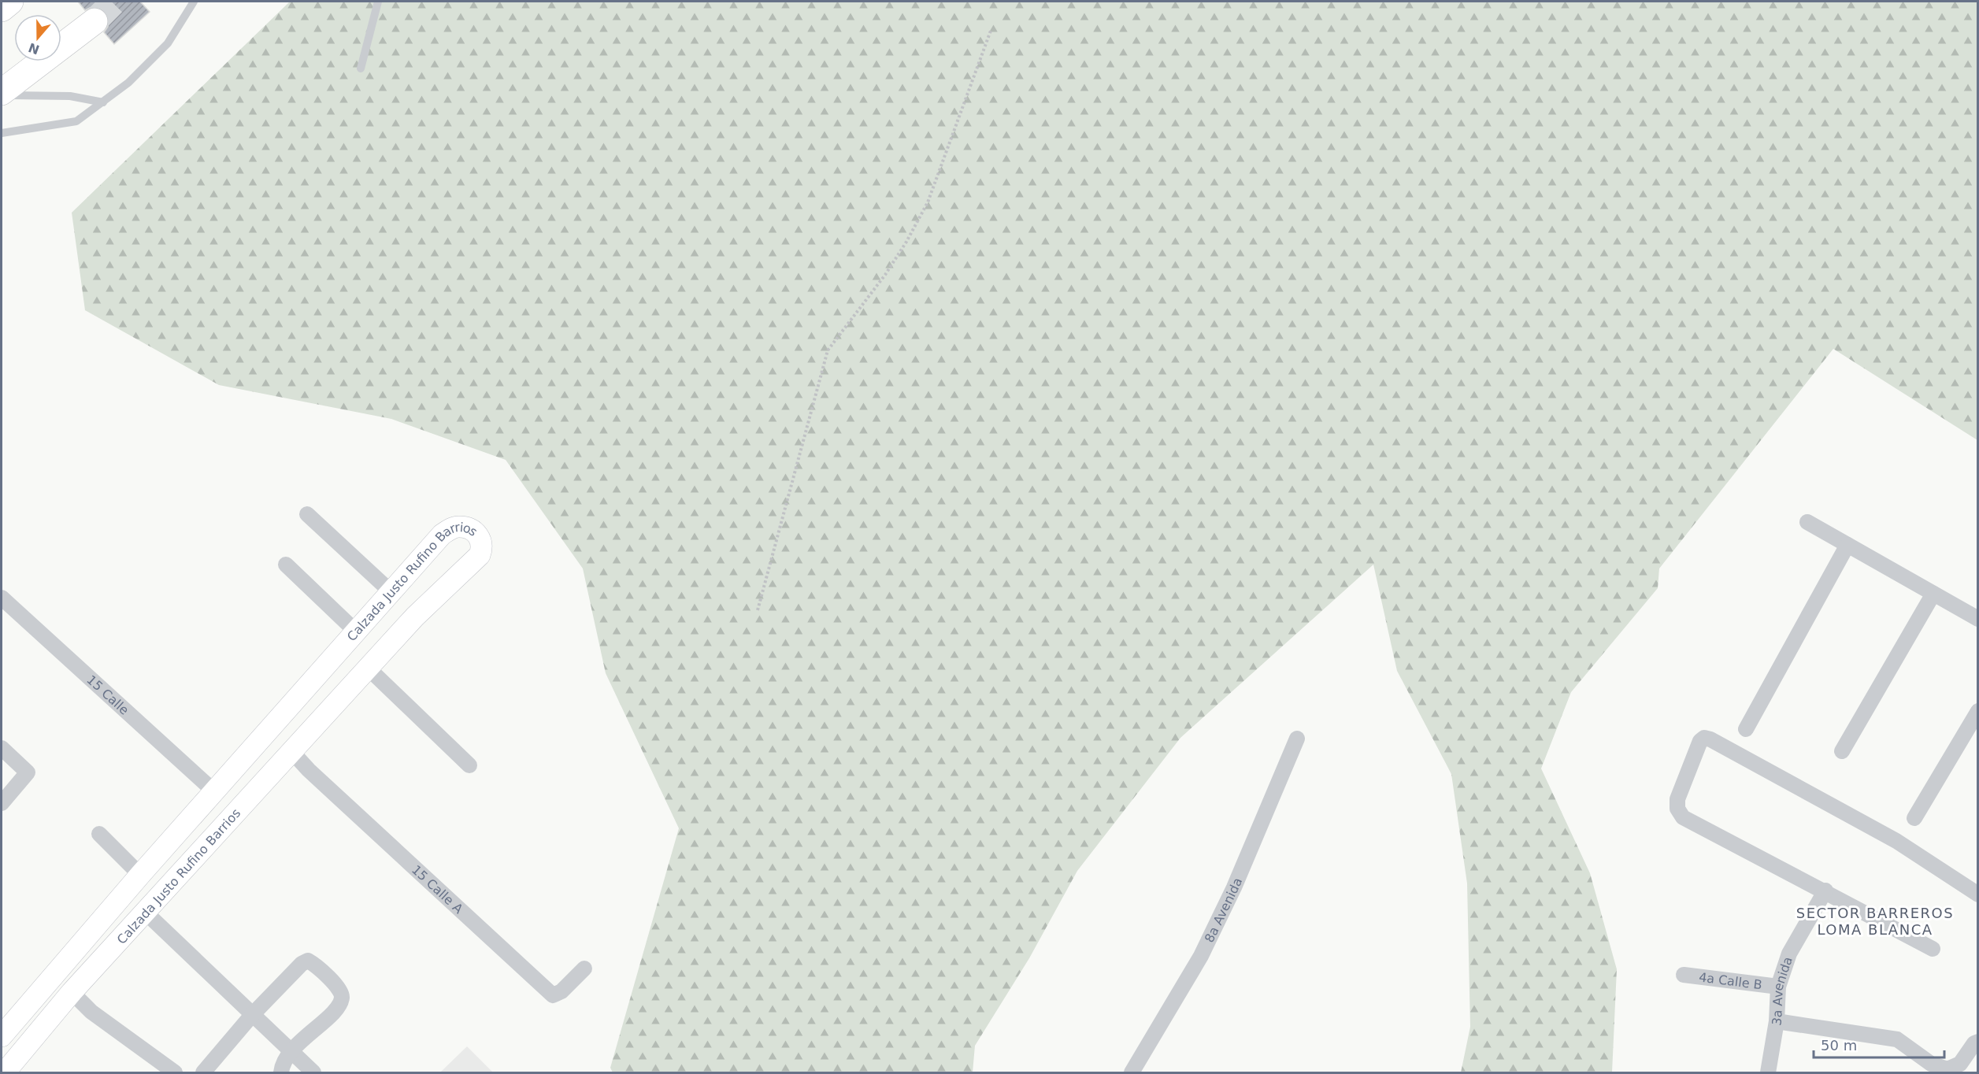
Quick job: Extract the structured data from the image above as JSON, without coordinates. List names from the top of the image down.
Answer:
{
  "streets": {
    "street": [
      "Calzada Justo Rufino Barrios",
      "15 Calle",
      "15 Calle A",
      "8a Avenida",
      "4a Calle B",
      "3a Avenida"
    ]
  },
  "crossings": [
    ["Calzada Justo Rufino Barrios", "15 Calle"],
    ["Calzada Justo Rufino Barrios", "15 Calle A"],
    ["4a Calle B", "3a Avenida"]
  ],
  "districts": ["SECTOR BARREROS LOMA BLANCA"],
  "scale_bar": "50 m",
  "north": "bottom"
}
